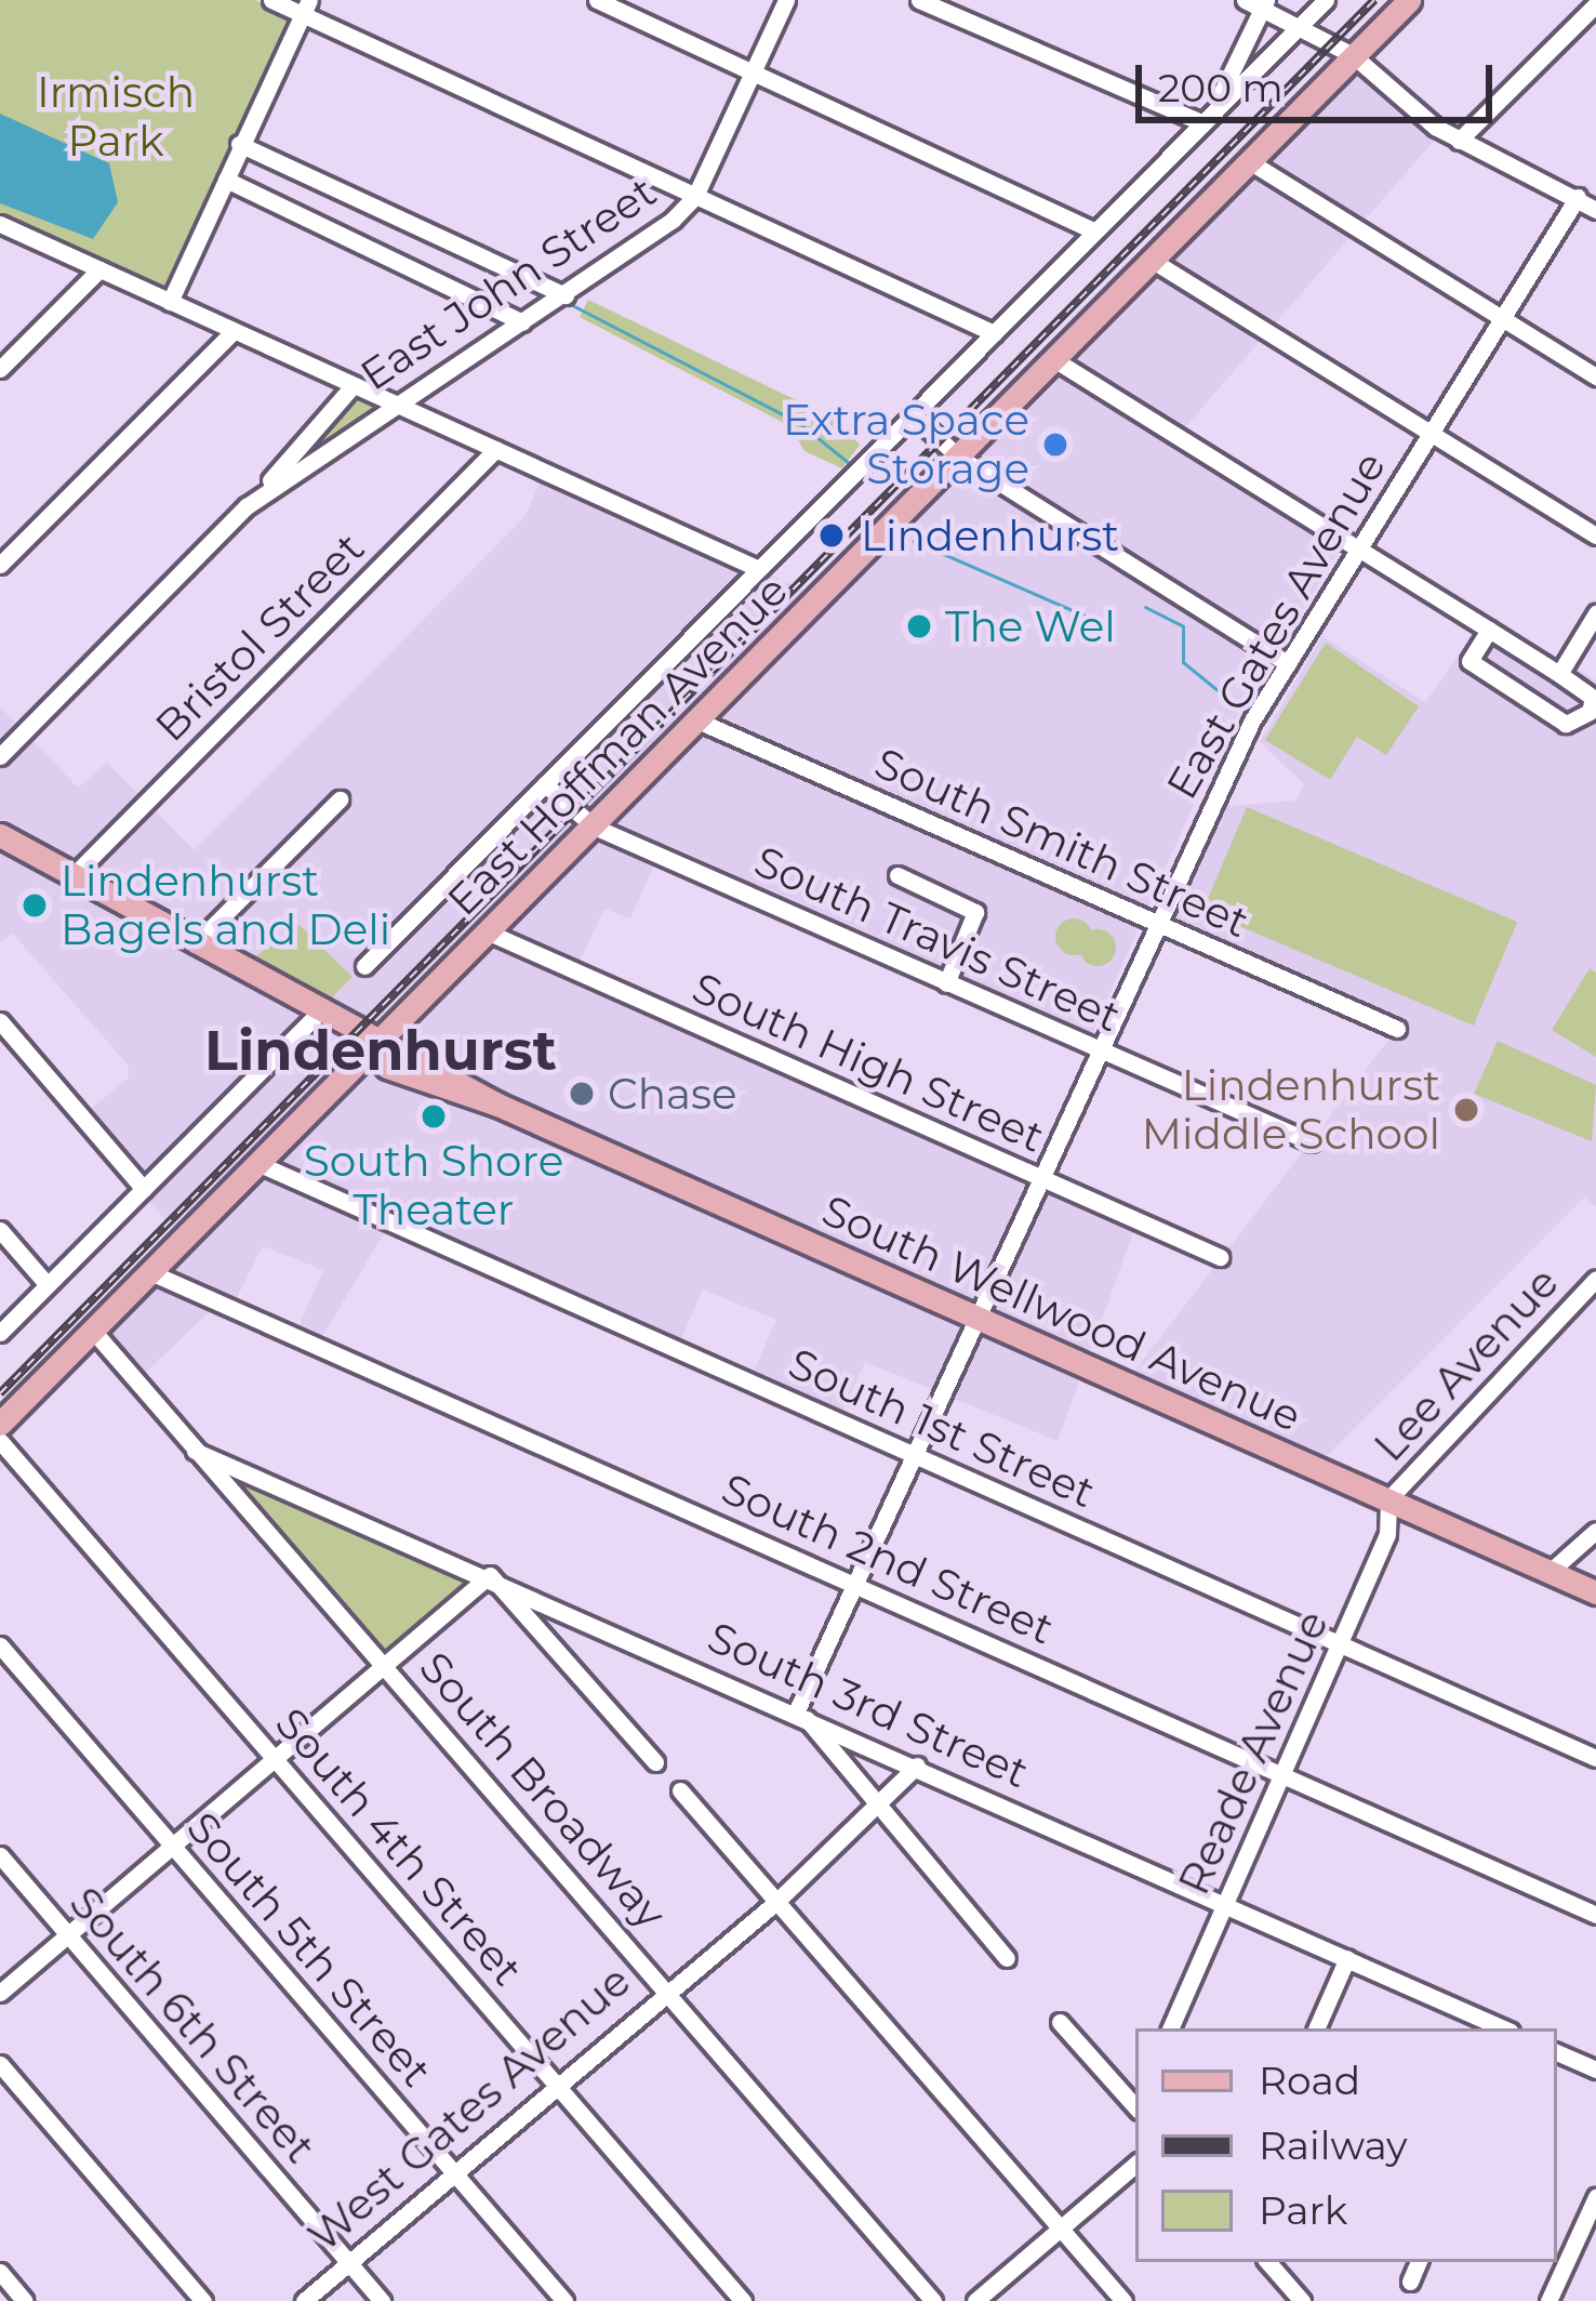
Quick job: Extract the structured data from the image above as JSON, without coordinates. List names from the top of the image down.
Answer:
{
  "streets": {
    "main road": ["East Hoffman Avenue", "South Wellwood Avenue"],
    "street": [
      "East John Street",
      "East Gates Avenue",
      "Bristol Street",
      "South Smith Street",
      "South Travis Street",
      "South High Street",
      "Lee Avenue",
      "South 1st Street",
      "South 2nd Street",
      "South 3rd Street",
      "Reade Avenue",
      "South Broadway",
      "South 4th Street",
      "South 5th Street",
      "South 6th Street",
      "West Gates Avenue"
    ]
  },
  "crossings": [
    ["East Gates Avenue", "South Smith Street"],
    ["East Gates Avenue", "South Travis Street"],
    ["East Gates Avenue", "South High Street"],
    ["East Gates Avenue", "South Wellwood Avenue"],
    ["Bristol Street", "South Wellwood Avenue"],
    ["East Hoffman Avenue", "South Smith Street"],
    ["East Hoffman Avenue", "South Travis Street"],
    ["East Hoffman Avenue", "South High Street"],
    ["East Hoffman Avenue", "South Wellwood Avenue"],
    ["East Hoffman Avenue", "South 1st Street"],
    ["East Hoffman Avenue", "South 2nd Street"],
    ["East Hoffman Avenue", "South Broadway"],
    ["South Wellwood Avenue", "Lee Avenue"],
    ["South Wellwood Avenue", "Reade Avenue"],
    ["Lee Avenue", "Reade Avenue"],
    ["South 1st Street", "Reade Avenue"],
    ["South 2nd Street", "Reade Avenue"],
    ["South 3rd Street", "Reade Avenue"],
    ["South 3rd Street", "South Broadway"],
    ["South 3rd Street", "West Gates Avenue"],
    ["South Broadway", "West Gates Avenue"],
    ["South 4th Street", "West Gates Avenue"],
    ["South 5th Street", "West Gates Avenue"],
    ["South 6th Street", "West Gates Avenue"]
  ],
  "districts": ["Lindenhurst"],
  "parks": ["Irmisch Park"],
  "places": [
    "Extra Space Storage",
    "Lindenhurst",
    "The Wel",
    "Lindenhurst Bagels and Deli",
    "Chase",
    "Lindenhurst Middle School",
    "South Shore Theater"
  ],
  "legend": ["Road", "Railway", "Park"],
  "scale_bar": "200 m"
}
